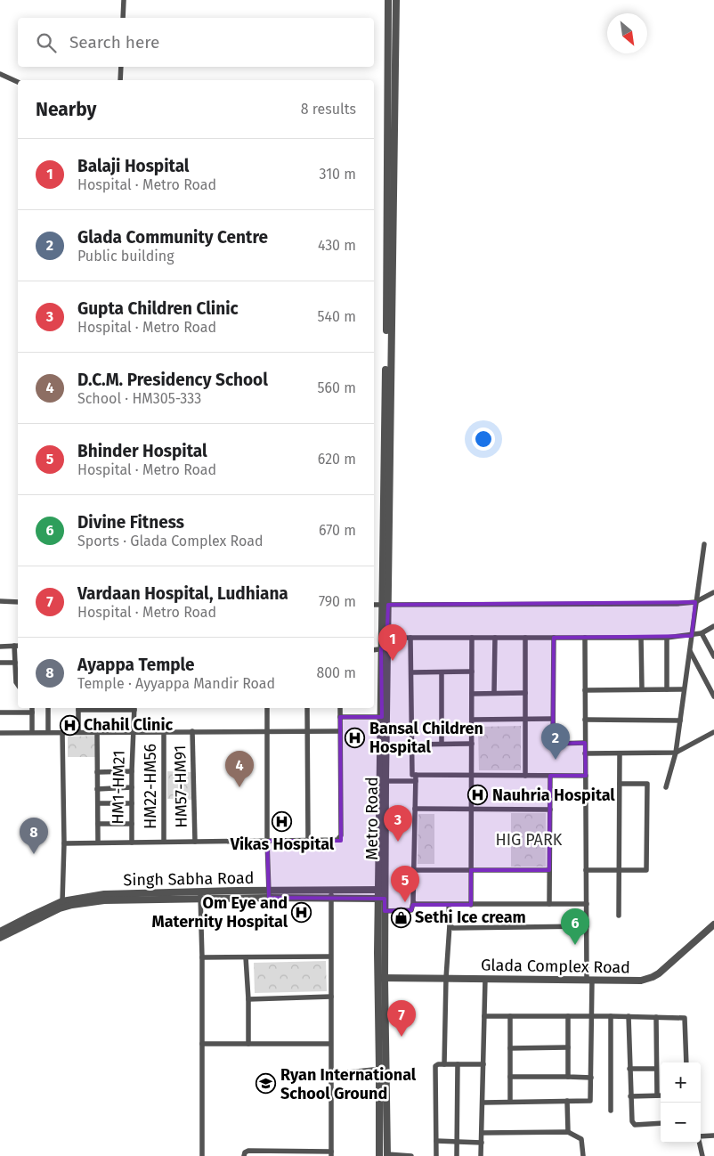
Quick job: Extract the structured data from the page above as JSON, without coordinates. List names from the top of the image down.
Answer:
{
  "streets": {
    "street": [
      "HM22-HM56",
      "HM57-HM91",
      "HM1-HM21",
      "Metro Road",
      "Singh Sabha Road",
      "Glada Complex Road"
    ]
  },
  "crossings": [
    ["Metro Road", "Singh Sabha Road"],
    ["Metro Road", "Glada Complex Road"]
  ],
  "parks": ["HIG PARK"],
  "places": {
    "hospital": [
      "Chahil Clinic",
      "Bansal Children Hospital",
      "Nauhria Hospital",
      "Vikas Hospital",
      "Om Eye and Maternity Hospital"
    ],
    "shop": ["Sethi Ice cream"],
    "school or university": ["Ryan International School Ground"]
  },
  "north": "bottom right",
  "page": {
    "search": "Search here",
    "heading": ["Nearby", "8 results"],
    "list": [
      {
        "mark": "1",
        "name": "Balaji Hospital",
        "note": "Hospital · Metro Road",
        "value": "310 m"
      },
      {
        "mark": "2",
        "name": "Glada Community Centre",
        "note": "Public building",
        "value": "430 m"
      },
      {
        "mark": "3",
        "name": "Gupta Children Clinic",
        "note": "Hospital · Metro Road",
        "value": "540 m"
      },
      {
        "mark": "4",
        "name": "D.C.M. Presidency School",
        "note": "School · HM305-333",
        "value": "560 m"
      },
      {
        "mark": "5",
        "name": "Bhinder Hospital",
        "note": "Hospital · Metro Road",
        "value": "620 m"
      },
      {
        "mark": "6",
        "name": "Divine Fitness",
        "note": "Sports · Glada Complex Road",
        "value": "670 m"
      },
      {
        "mark": "7",
        "name": "Vardaan Hospital, Ludhiana",
        "note": "Hospital · Metro Road",
        "value": "790 m"
      },
      {
        "mark": "8",
        "name": "Ayappa Temple",
        "note": "Temple · Ayyappa Mandir Road",
        "value": "800 m"
      }
    ],
    "pins": [
      "1",
      "2",
      "4",
      "3",
      "8",
      "5",
      "6",
      "7"
    ],
    "map_buttons": ["+", "−"]
  }
}
